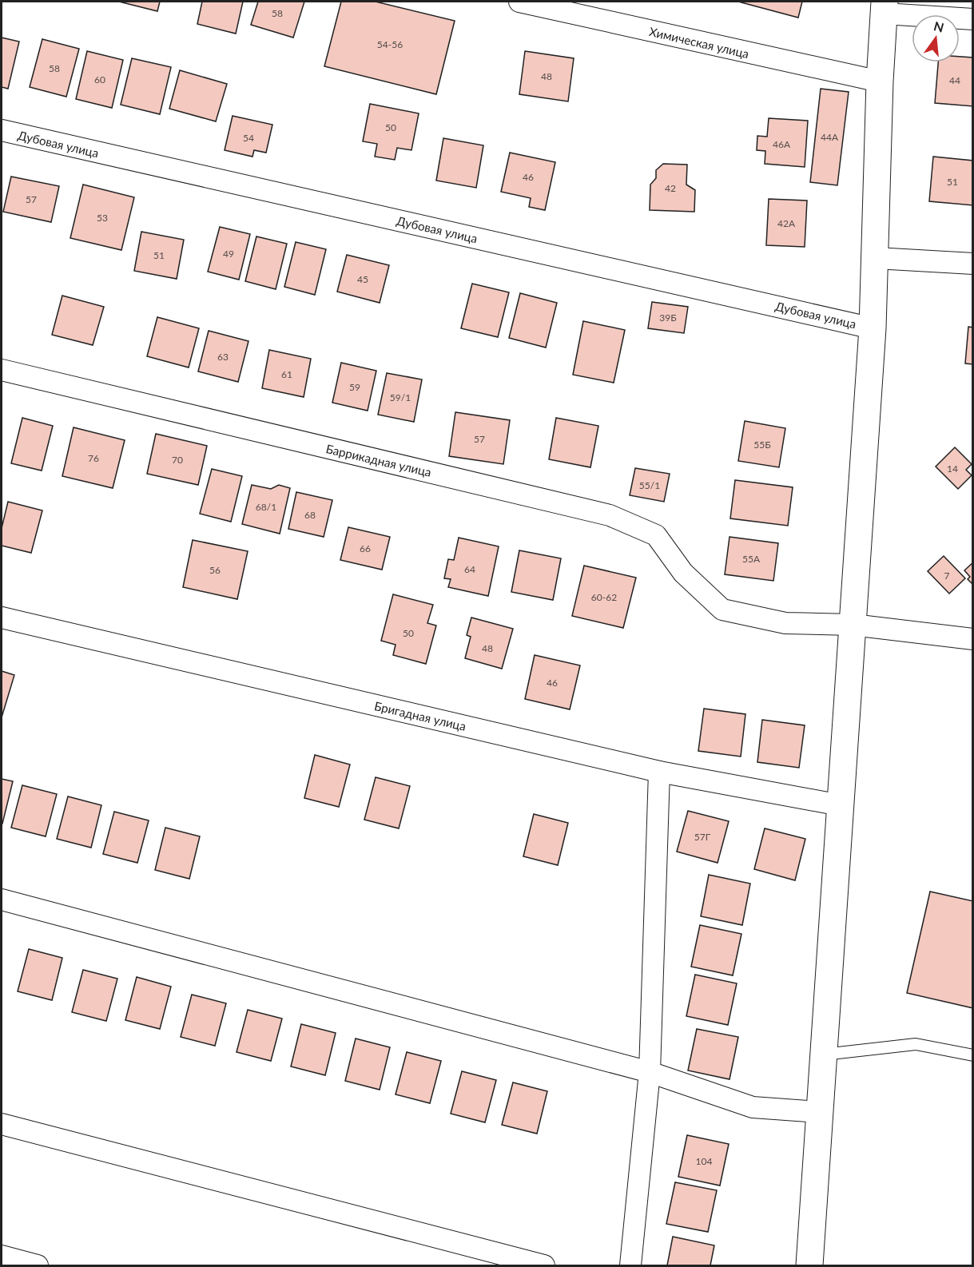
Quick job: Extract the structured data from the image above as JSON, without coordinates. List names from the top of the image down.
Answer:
{
  "streets": {
    "street": [
      "Химическая улица",
      "Дубовая улица",
      "Баррикадная улица",
      "Бригадная улица"
    ]
  },
  "house_numbers": [
    "58",
    "54-56",
    "58",
    "48",
    "60",
    "44",
    "50",
    "44А",
    "54",
    "46А",
    "46",
    "51",
    "42",
    "57",
    "53",
    "42А",
    "49",
    "51",
    "45",
    "39Б",
    "63",
    "61",
    "59",
    "59/1",
    "57",
    "55Б",
    "76",
    "70",
    "14",
    "55/1",
    "68/1",
    "68",
    "66",
    "55А",
    "64",
    "56",
    "7",
    "60-62",
    "50",
    "48",
    "46",
    "57Г",
    "104"
  ],
  "north": "top"
}
